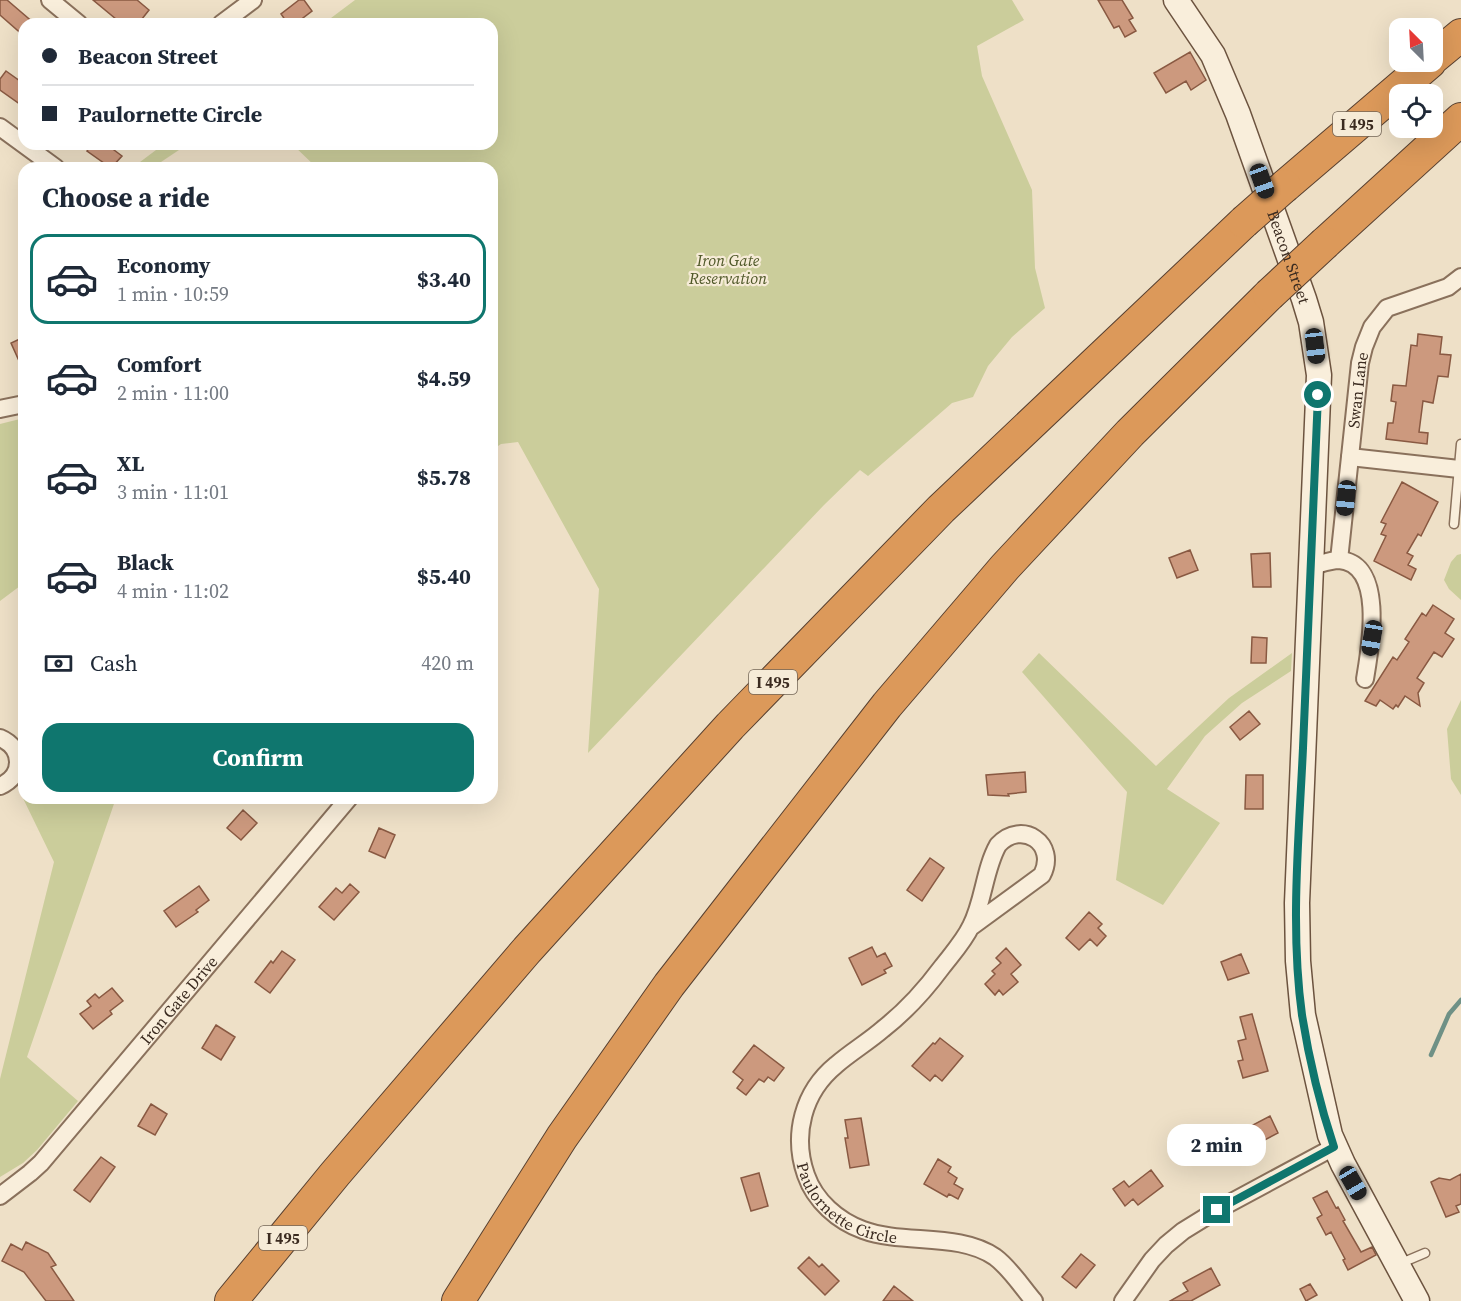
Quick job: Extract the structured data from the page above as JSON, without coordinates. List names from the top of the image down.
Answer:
{
  "streets": {
    "highway": ["I 495"],
    "main road": ["Beacon Street"],
    "street": ["Swan Lane", "Iron Gate Drive", "Paulornette Circle"]
  },
  "parks": ["Iron Gate Reservation"],
  "north": "top left",
  "page": {
    "banner": ["Beacon Street", "Paulornette Circle"],
    "heading": "Choose a ride",
    "list": [
      {
        "name": "Economy",
        "note": "1 min · 10:59",
        "value": "$3.40"
      },
      {
        "name": "Comfort",
        "note": "2 min · 11:00",
        "value": "$4.59"
      },
      {
        "name": "XL",
        "note": "3 min · 11:01",
        "value": "$5.78"
      },
      {
        "name": "Black",
        "note": "4 min · 11:02",
        "value": "$5.40"
      }
    ],
    "pay": ["Cash", "420 m"],
    "buttons": "Confirm",
    "bubble": "2 min"
  }
}
